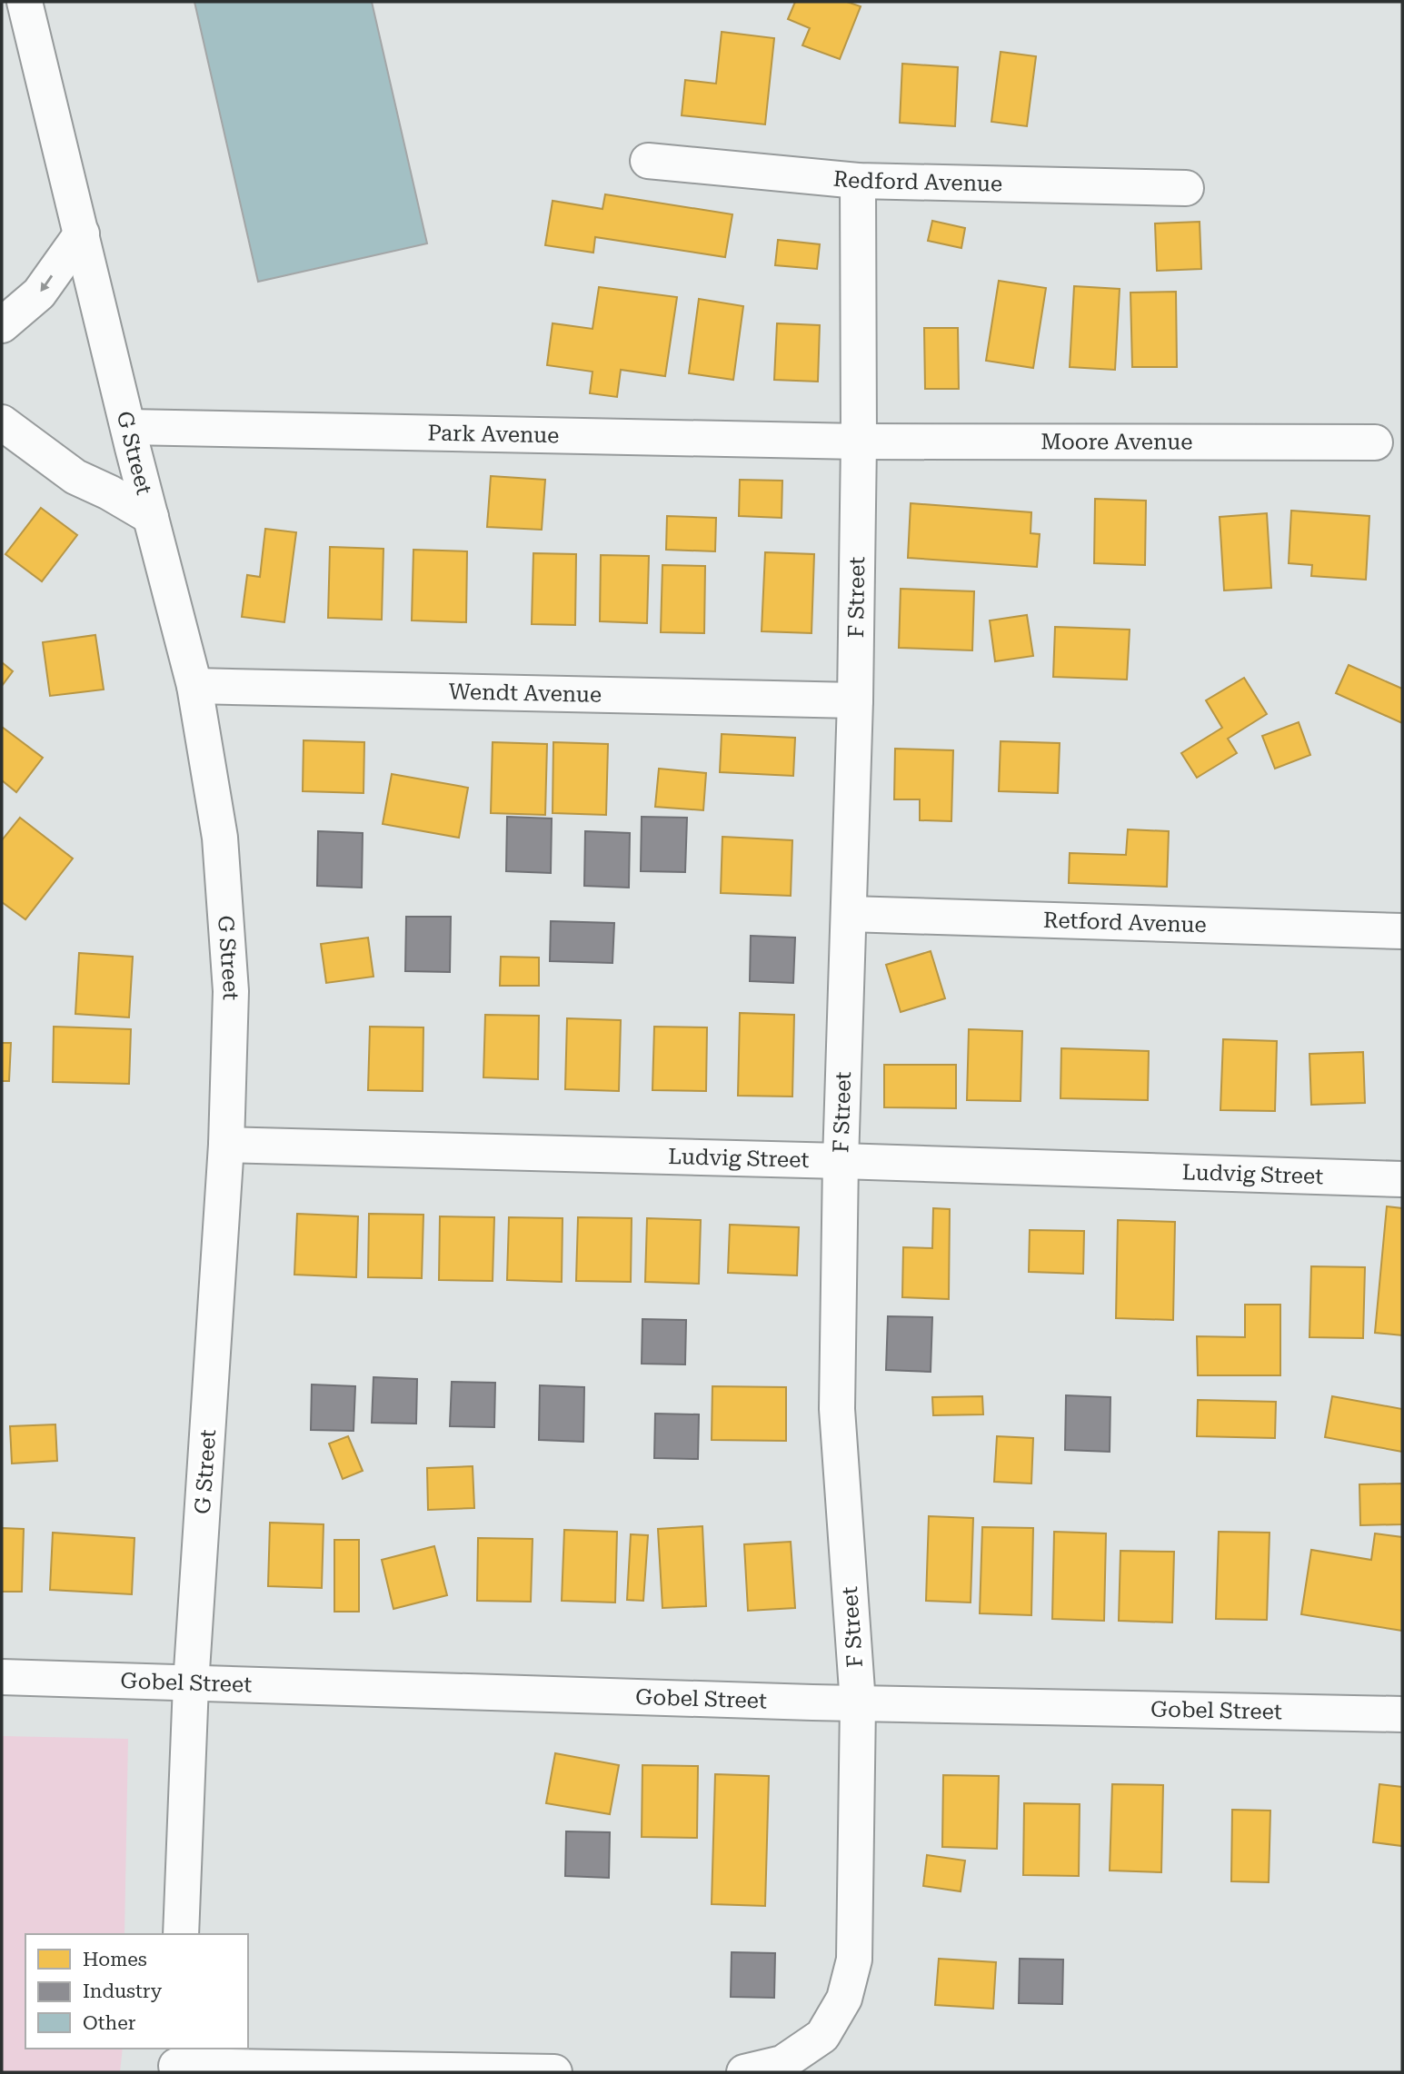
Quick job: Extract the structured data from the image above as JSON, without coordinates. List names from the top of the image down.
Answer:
{
  "streets": {
    "street": [
      "Redford Avenue",
      "Park Avenue",
      "Moore Avenue",
      "G Street",
      "F Street",
      "Wendt Avenue",
      "Retford Avenue",
      "Ludvig Street",
      "Gobel Street"
    ]
  },
  "crossings": [
    ["Redford Avenue", "F Street"],
    ["Park Avenue", "Moore Avenue"],
    ["Park Avenue", "G Street"],
    ["Park Avenue", "F Street"],
    ["Moore Avenue", "F Street"],
    ["G Street", "Wendt Avenue"],
    ["G Street", "Ludvig Street"],
    ["G Street", "Gobel Street"],
    ["F Street", "Wendt Avenue"],
    ["F Street", "Retford Avenue"],
    ["F Street", "Ludvig Street"],
    ["F Street", "Gobel Street"]
  ],
  "legend": ["Homes", "Industry", "Other"]
}
